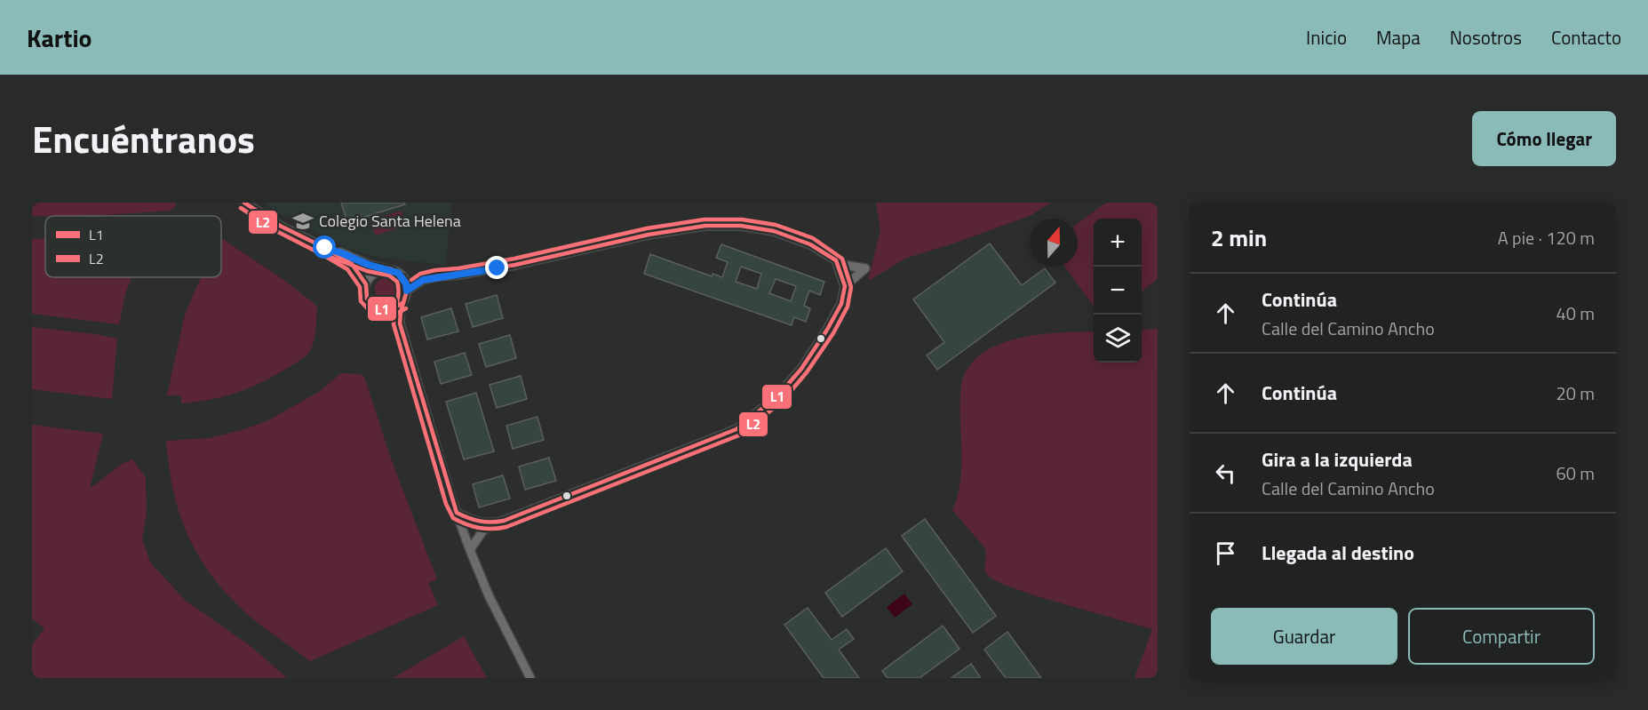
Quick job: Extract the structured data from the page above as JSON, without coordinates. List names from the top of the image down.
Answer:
{
  "places": {
    "school or university": ["Colegio Santa Helena"]
  },
  "lines": ["transit line L1", "transit line L2"],
  "legend": ["L1", "L2"],
  "north": "top",
  "page": {
    "header": "Kartio",
    "nav": [
      "Inicio",
      "Mapa",
      "Nosotros",
      "Contacto"
    ],
    "title": "Encuéntranos",
    "buttons": [
      "Cómo llegar",
      ["Guardar", "Compartir"]
    ],
    "heading": ["2 min", "A pie · 120 m"],
    "map_buttons": ["+", "−"],
    "list": [
      ["Continúa", "Calle del Camino Ancho", "40 m"],
      ["Continúa", "20 m"],
      ["Gira a la izquierda", "Calle del Camino Ancho", "60 m"],
      "Llegada al destino"
    ]
  }
}
